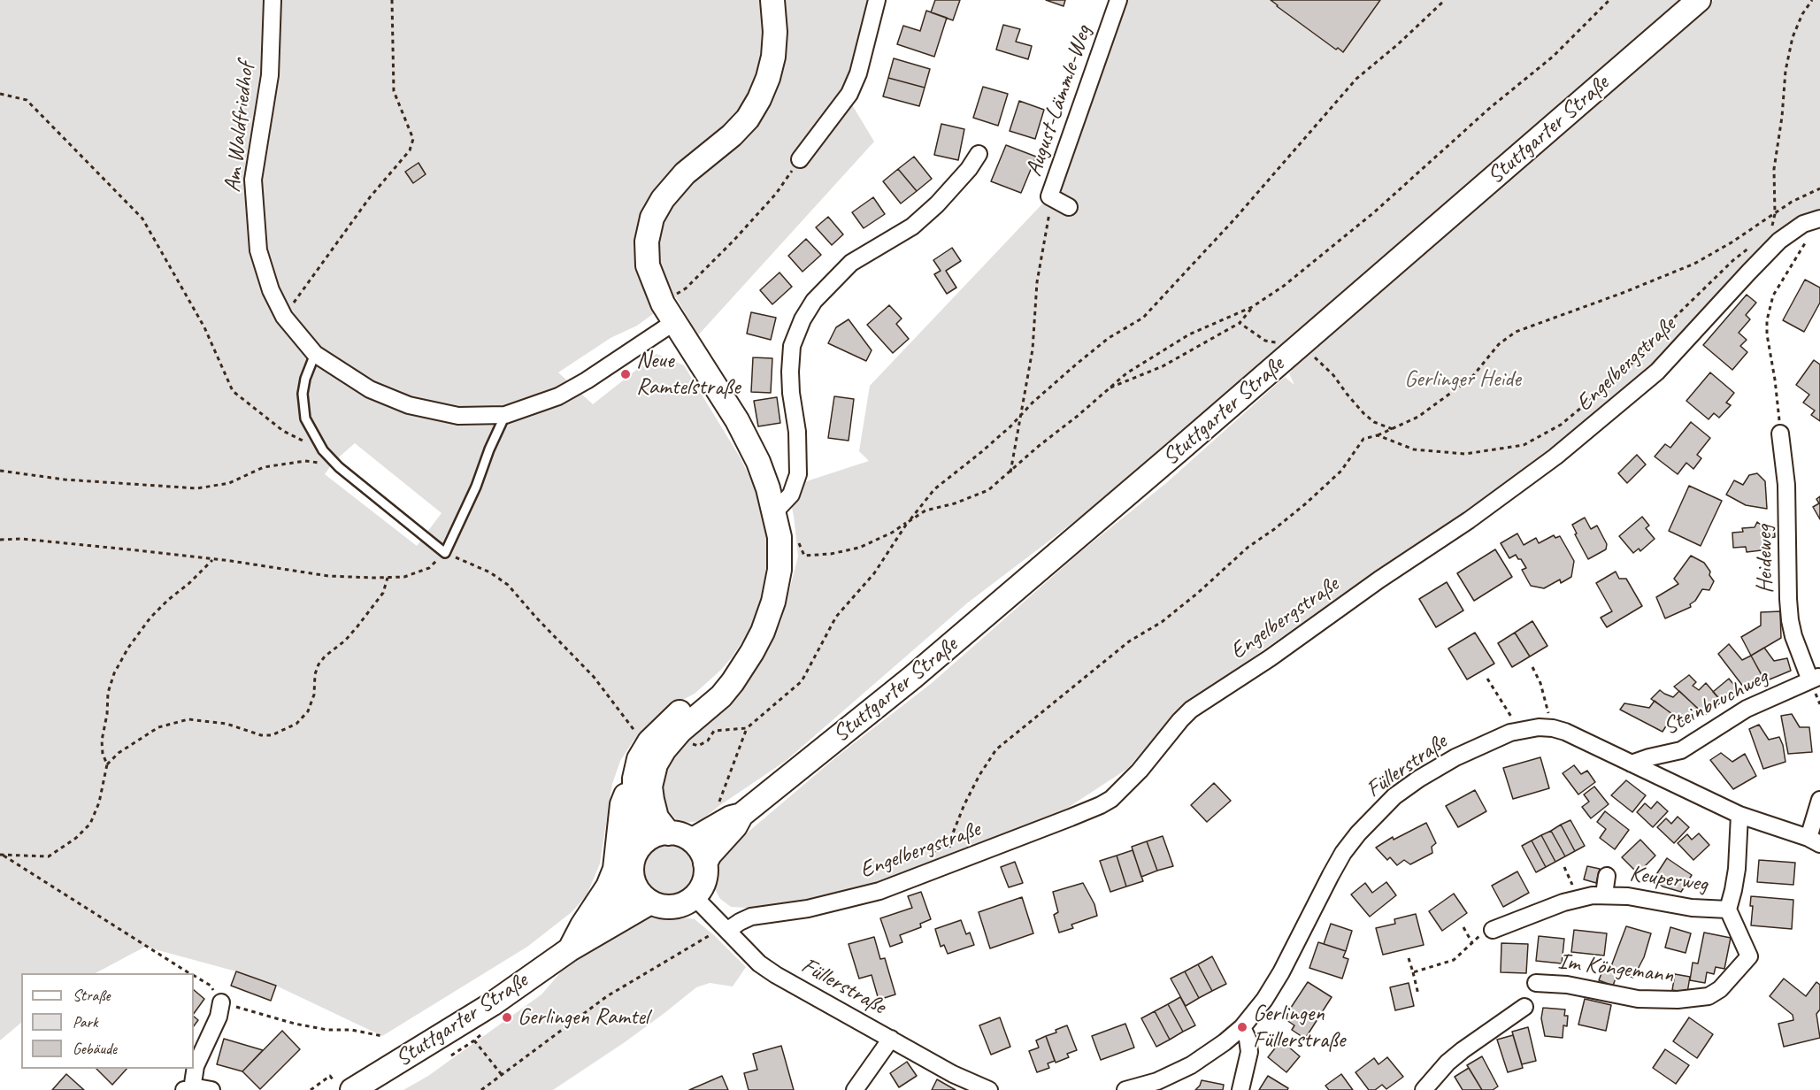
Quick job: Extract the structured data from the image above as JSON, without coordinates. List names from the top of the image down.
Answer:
{
  "streets": {
    "main road": ["Stuttgarter Straße"],
    "street": [
      "August-Lämmle-Weg",
      "Am Waldfriedhof",
      "Engelbergstraße",
      "Heideweg",
      "Steinbruchweg",
      "Füllerstraße",
      "Keuperweg",
      "Im Köngemann"
    ]
  },
  "crossings": [
    ["Stuttgarter Straße", "Füllerstraße"],
    ["Engelbergstraße", "Füllerstraße"],
    ["Heideweg", "Steinbruchweg"],
    ["Steinbruchweg", "Füllerstraße"],
    ["Füllerstraße", "Keuperweg"],
    ["Keuperweg", "Im Köngemann"]
  ],
  "parks": ["Gerlinger Heide"],
  "places": ["Neue Ramtelstraße", "Gerlingen Ramtel", "Gerlingen Füllerstraße"],
  "legend": ["Straße", "Park", "Gebäude"]
}
